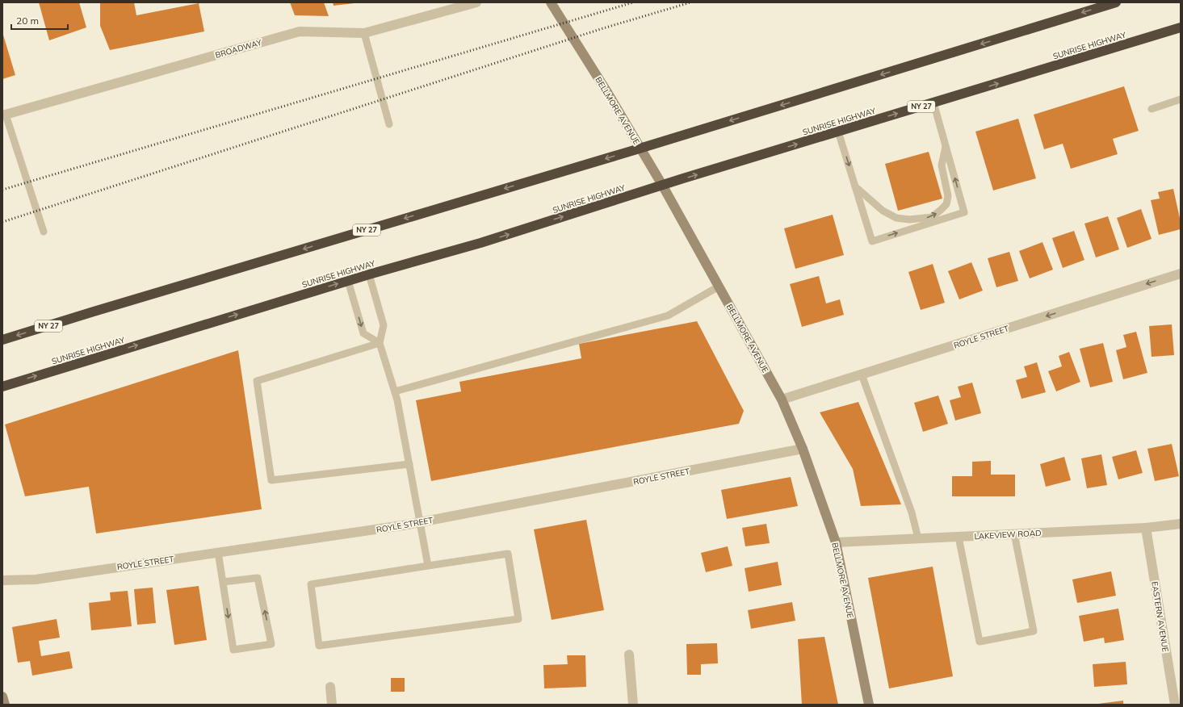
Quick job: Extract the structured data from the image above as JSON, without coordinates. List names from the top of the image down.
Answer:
{
  "streets": {
    "highway": ["SUNRISE HIGHWAY", "NY 27"],
    "main road": ["BELLMORE AVENUE"],
    "street": [
      "BROADWAY",
      "ROYLE STREET",
      "LAKEVIEW ROAD",
      "EASTERN AVENUE"
    ]
  },
  "crossings": [
    ["SUNRISE HIGHWAY", "BELLMORE AVENUE"],
    ["NY 27", "BELLMORE AVENUE"],
    ["BELLMORE AVENUE", "ROYLE STREET"],
    ["BELLMORE AVENUE", "LAKEVIEW ROAD"],
    ["LAKEVIEW ROAD", "EASTERN AVENUE"]
  ],
  "scale_bar": "20 m"
}
